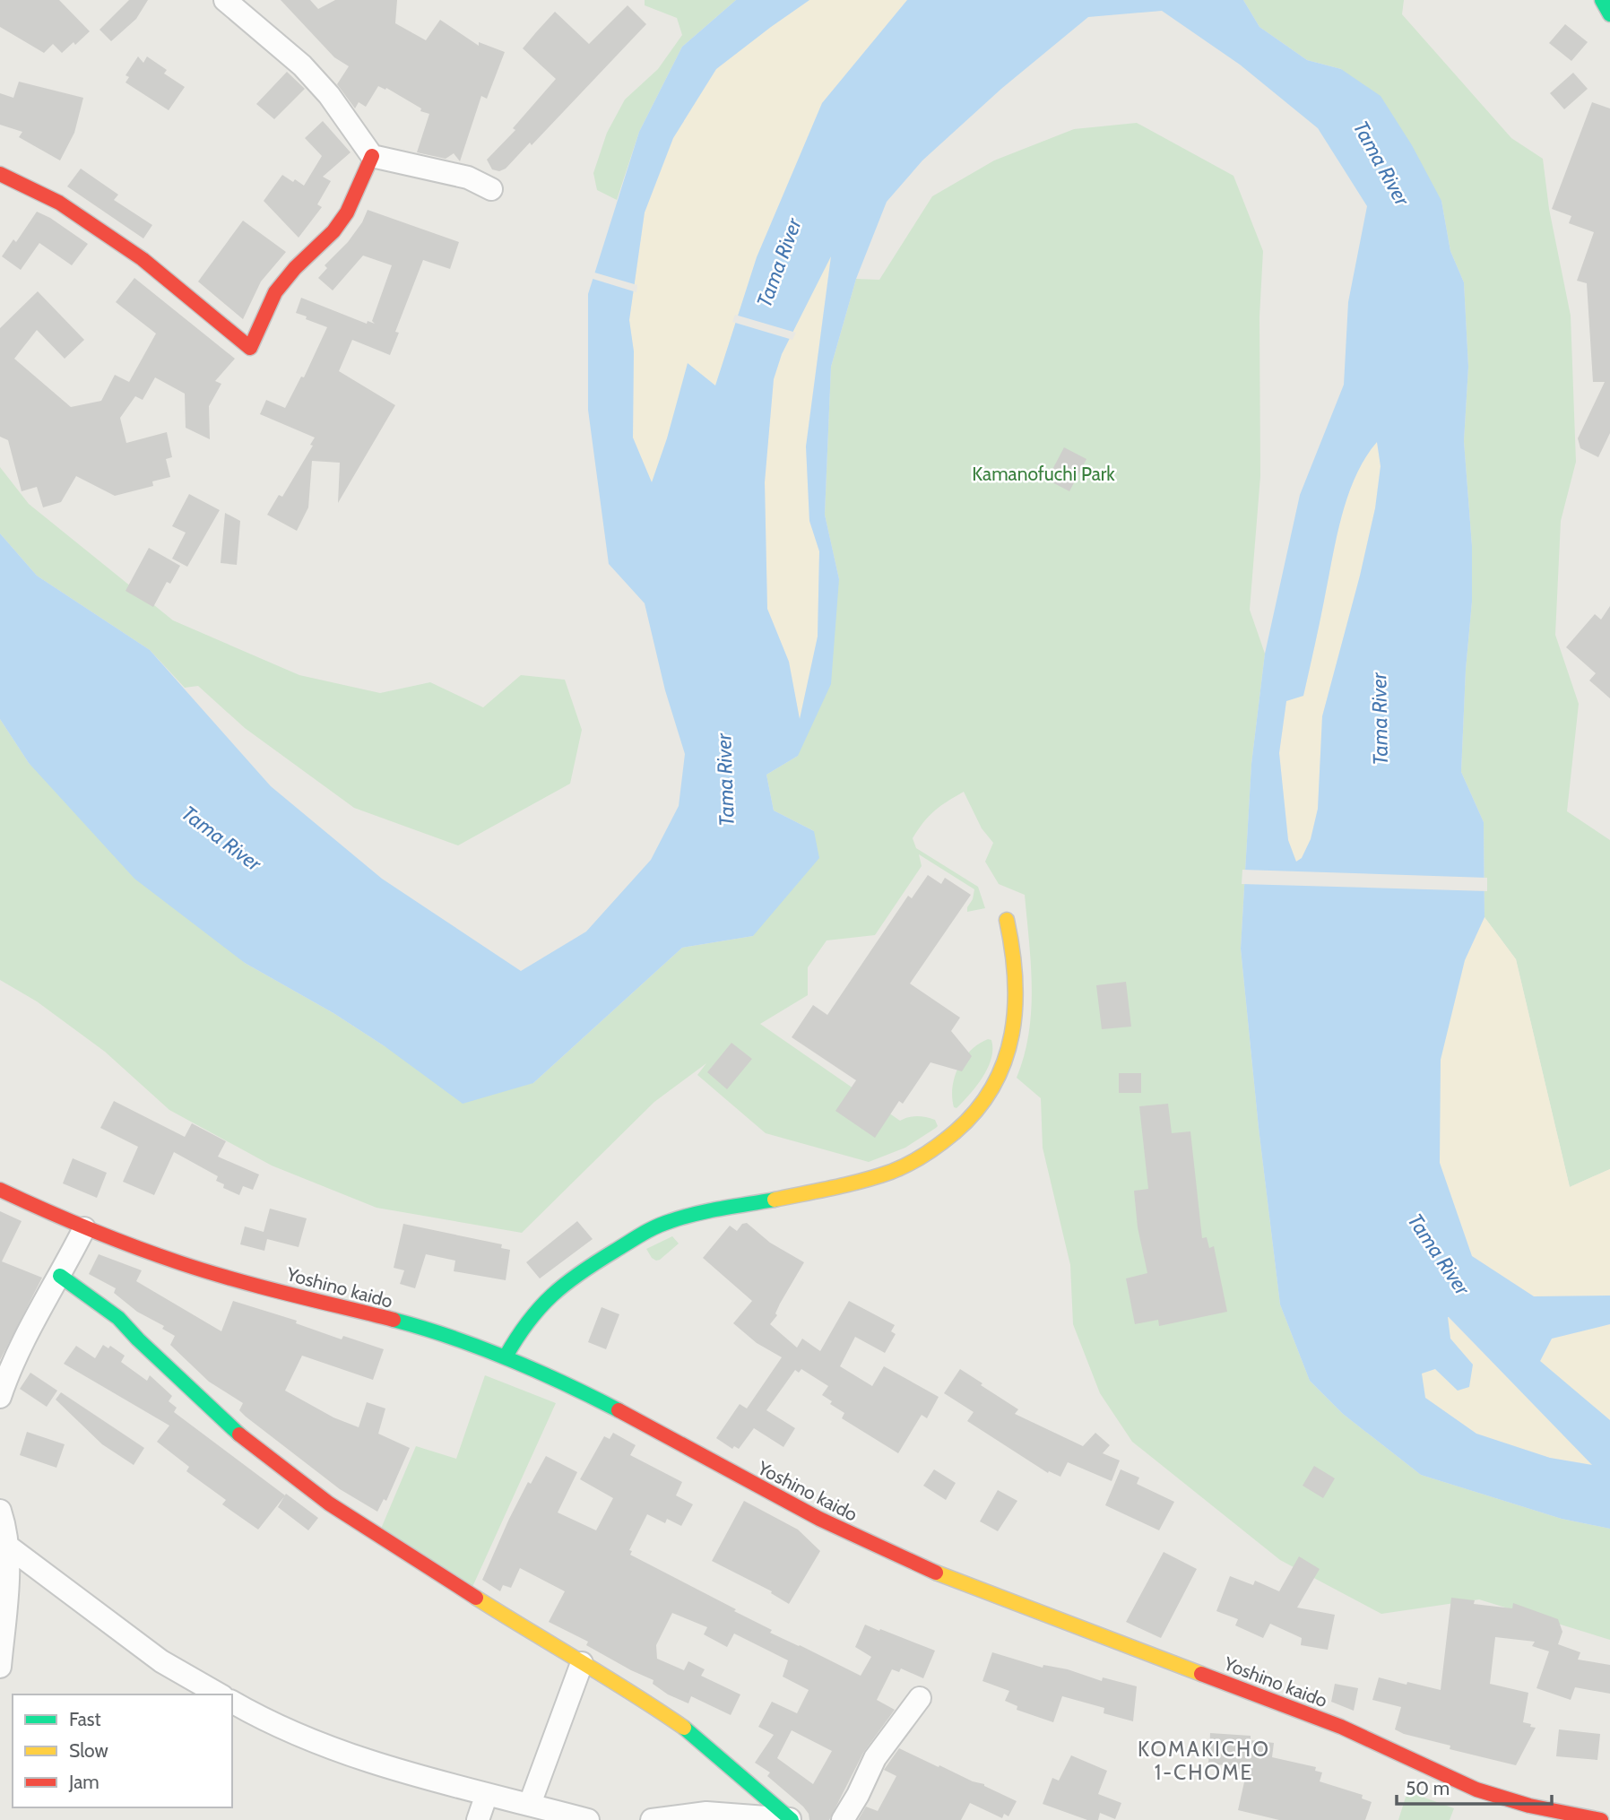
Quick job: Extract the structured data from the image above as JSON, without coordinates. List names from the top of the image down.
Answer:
{
  "streets": {
    "main road": ["Yoshino kaido"]
  },
  "districts": ["KOMAKICHO 1-CHOME"],
  "water": ["Tama River"],
  "parks": ["Kamanofuchi Park"],
  "legend": ["Fast", "Slow", "Jam"],
  "scale_bar": "50 m"
}
